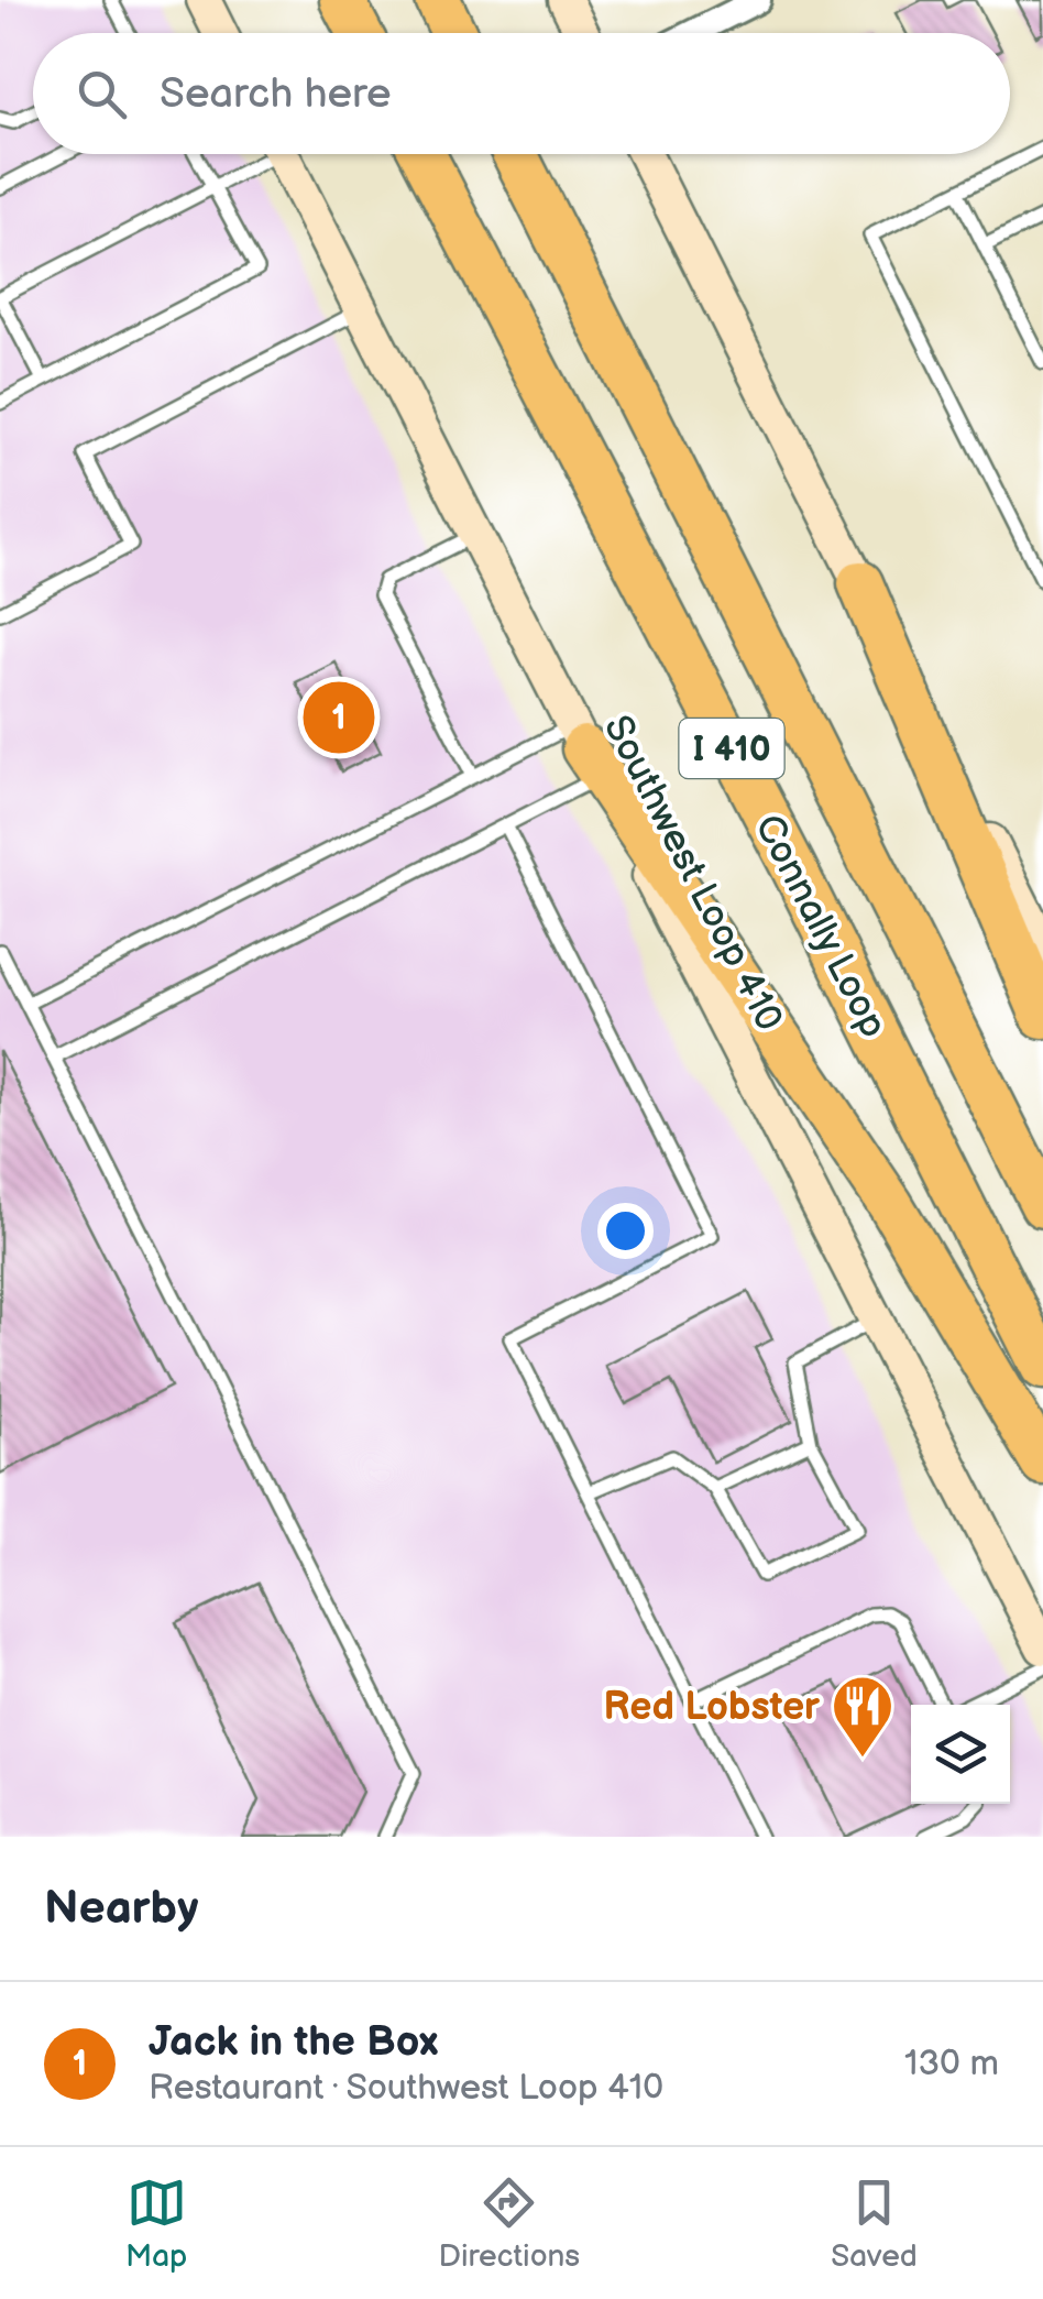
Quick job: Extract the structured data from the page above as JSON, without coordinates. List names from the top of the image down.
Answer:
{
  "streets": {
    "highway": ["I 410", "Connally Loop"],
    "main road": ["Southwest Loop 410"]
  },
  "places": {
    "restaurant": ["Red Lobster"]
  },
  "page": {
    "search": "Search here",
    "pins": "1",
    "heading": "Nearby",
    "list": [
      {
        "mark": "1",
        "name": "Jack in the Box",
        "note": "Restaurant · Southwest Loop 410",
        "value": "130 m"
      }
    ],
    "nav": ["Map", "Directions", "Saved"]
  }
}
